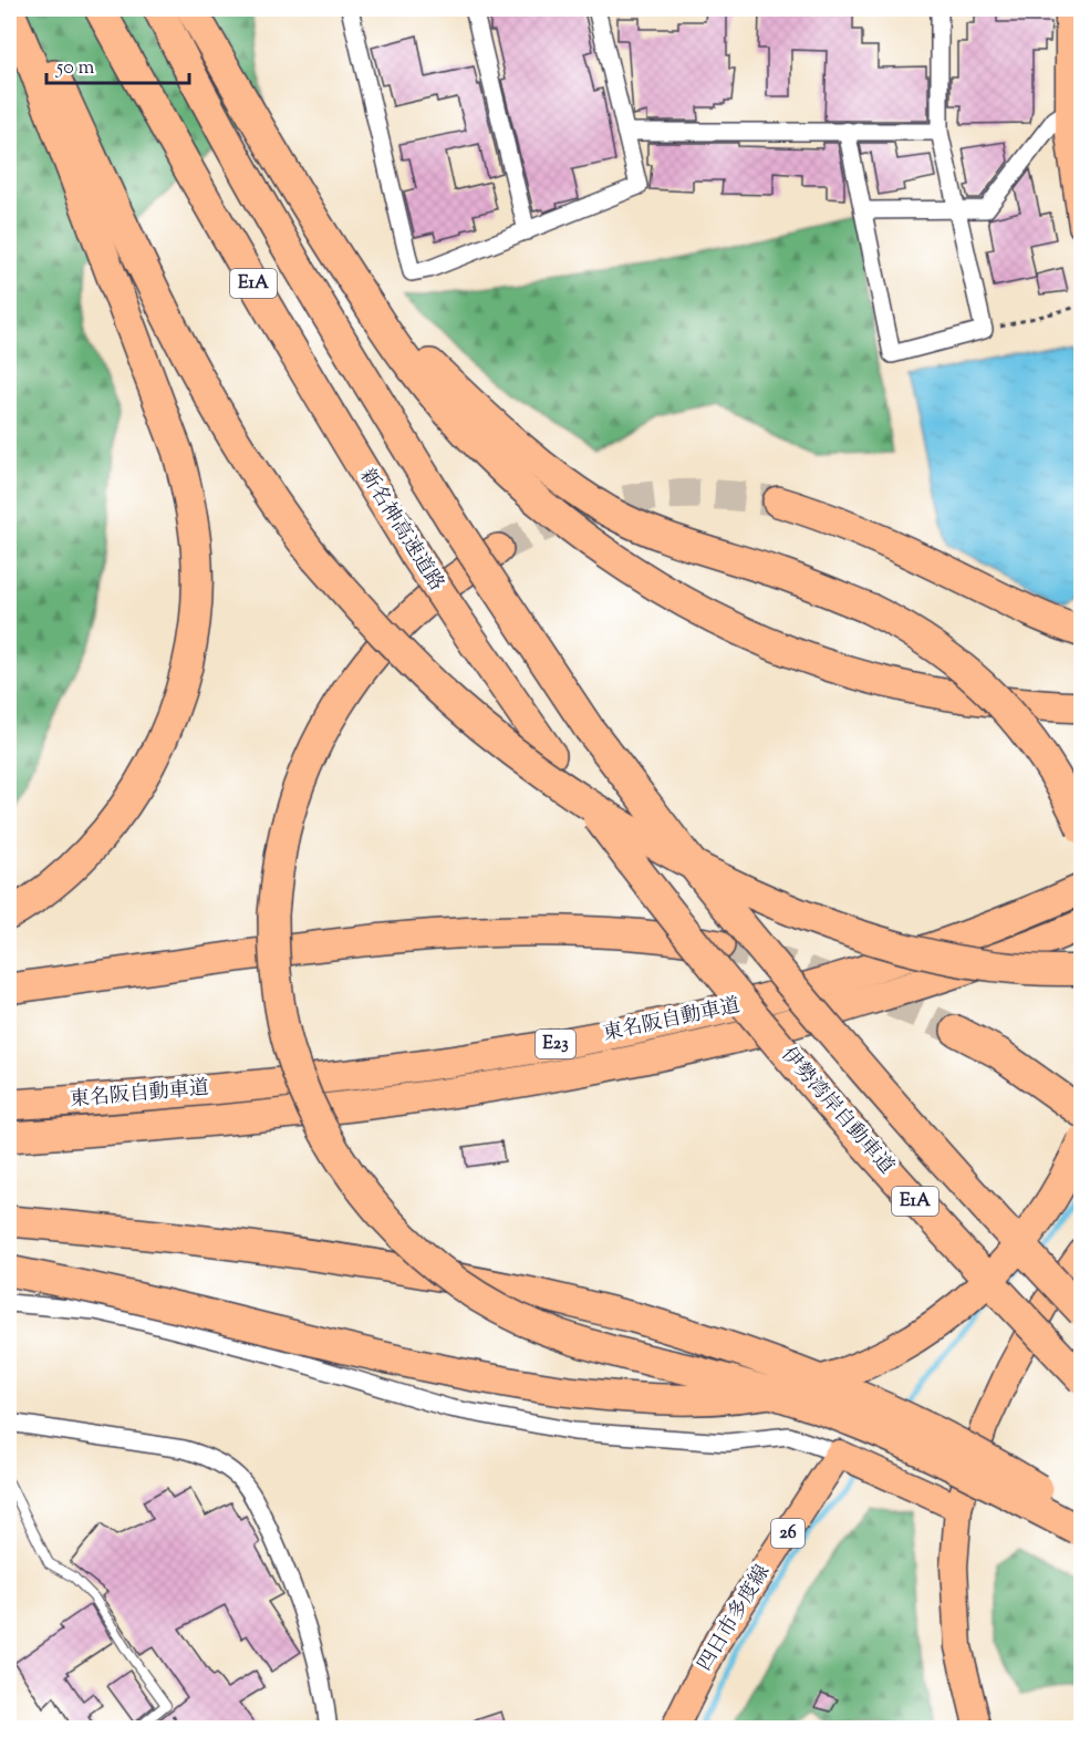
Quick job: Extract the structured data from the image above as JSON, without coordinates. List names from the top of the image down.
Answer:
{
  "streets": {
    "highway": [
      "E1A",
      "新名神高速道路",
      "東名阪自動車道",
      "E23",
      "伊勢湾岸自動車道"
    ],
    "main road": ["26", "四日市多度線"]
  },
  "crossings": [
    ["新名神高速道路", "伊勢湾岸自動車道"]
  ],
  "scale_bar": "50 m"
}
